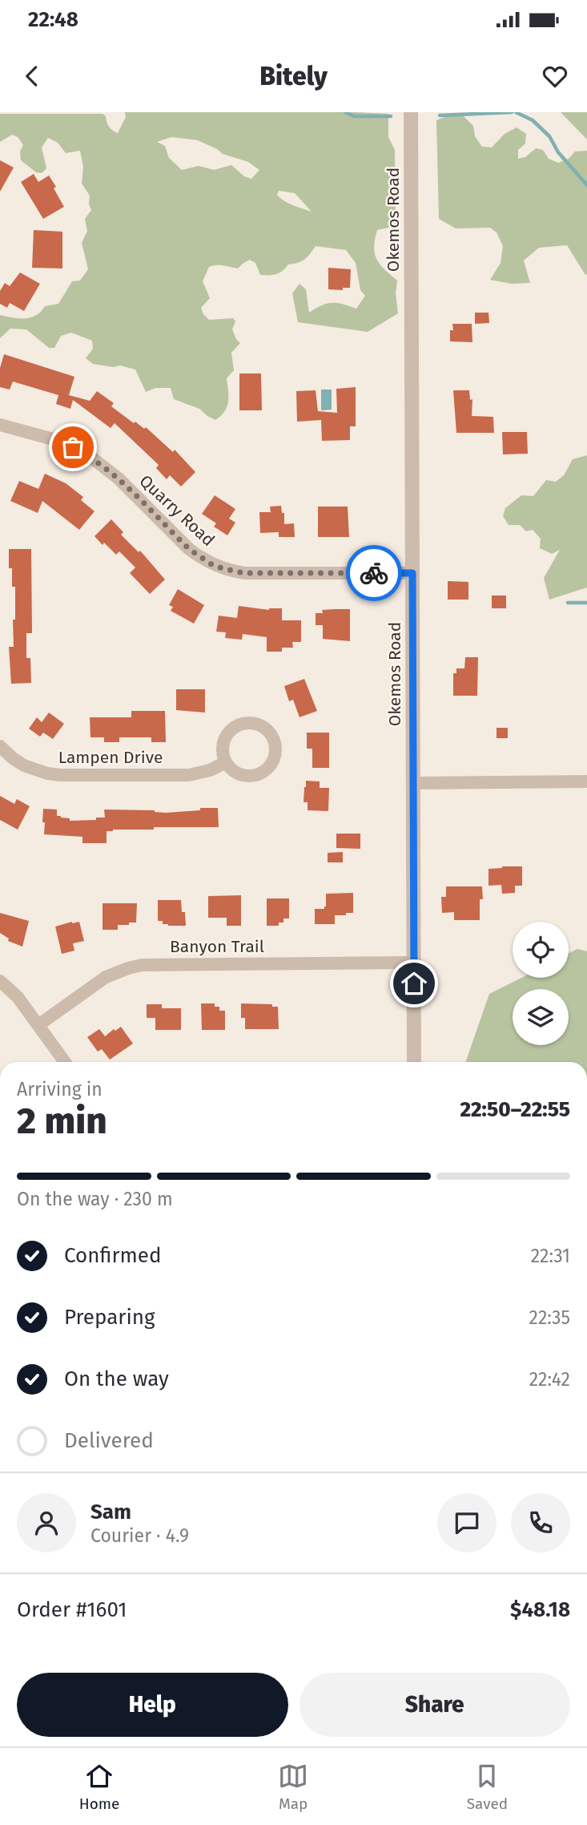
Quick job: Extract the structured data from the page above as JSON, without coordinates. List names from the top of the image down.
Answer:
{
  "streets": {
    "street": [
      "Okemos Road",
      "Quarry Road",
      "Lampen Drive",
      "Banyon Trail"
    ]
  },
  "crossings": [
    ["Okemos Road", "Quarry Road"],
    ["Okemos Road", "Banyon Trail"]
  ],
  "page": {
    "status": "22:48",
    "header": "Bitely",
    "heading": ["2 min", "Arriving in", "22:50–22:55"],
    "panel": [
      "Sam",
      "Courier · 4.9",
      "Order #1601",
      "$48.18"
    ],
    "bar": "On the way · 230 m",
    "list": [
      ["Confirmed", "22:31"],
      ["Preparing", "22:35"],
      ["On the way", "22:42"],
      "Delivered"
    ],
    "buttons": ["Help", "Share"],
    "tabs": ["Home", "Map", "Saved"]
  }
}
